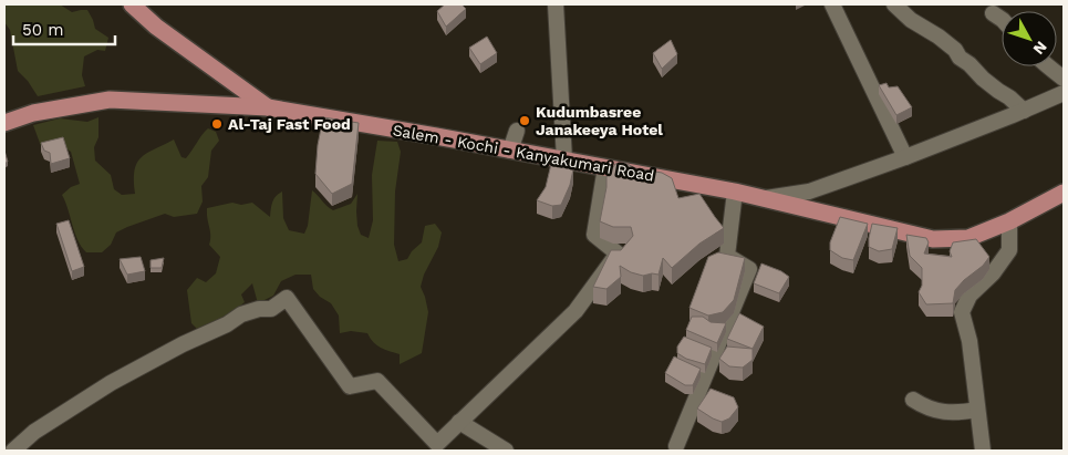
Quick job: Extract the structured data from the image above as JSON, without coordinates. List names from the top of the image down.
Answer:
{
  "streets": {
    "main road": ["Salem - Kochi - Kanyakumari Road"]
  },
  "places": ["Kudumbasree Janakeeya Hotel", "Al-Taj Fast Food"],
  "scale_bar": "50 m",
  "north": "bottom right"
}
